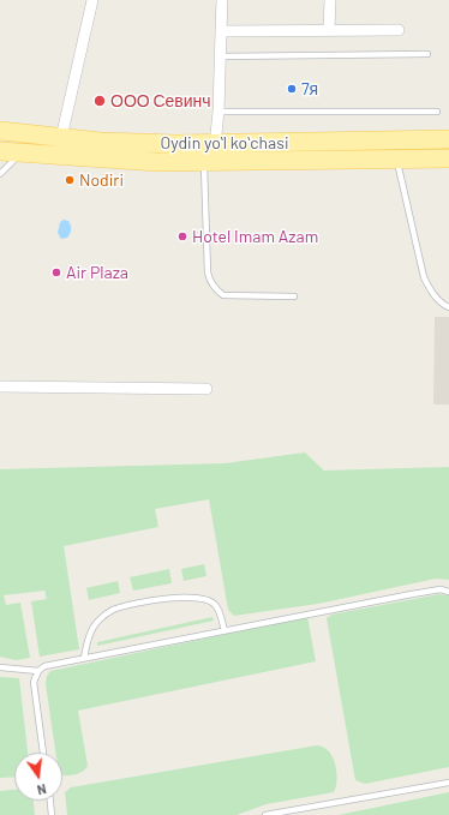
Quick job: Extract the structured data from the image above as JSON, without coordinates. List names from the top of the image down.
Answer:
{
  "streets": {
    "main road": ["Oydin yoʻl koʻchasi"]
  },
  "places": [
    "7я",
    "ООО Севинч",
    "Nodiri",
    "Hotel Imam Azam",
    "Air Plaza"
  ],
  "north": "bottom"
}
